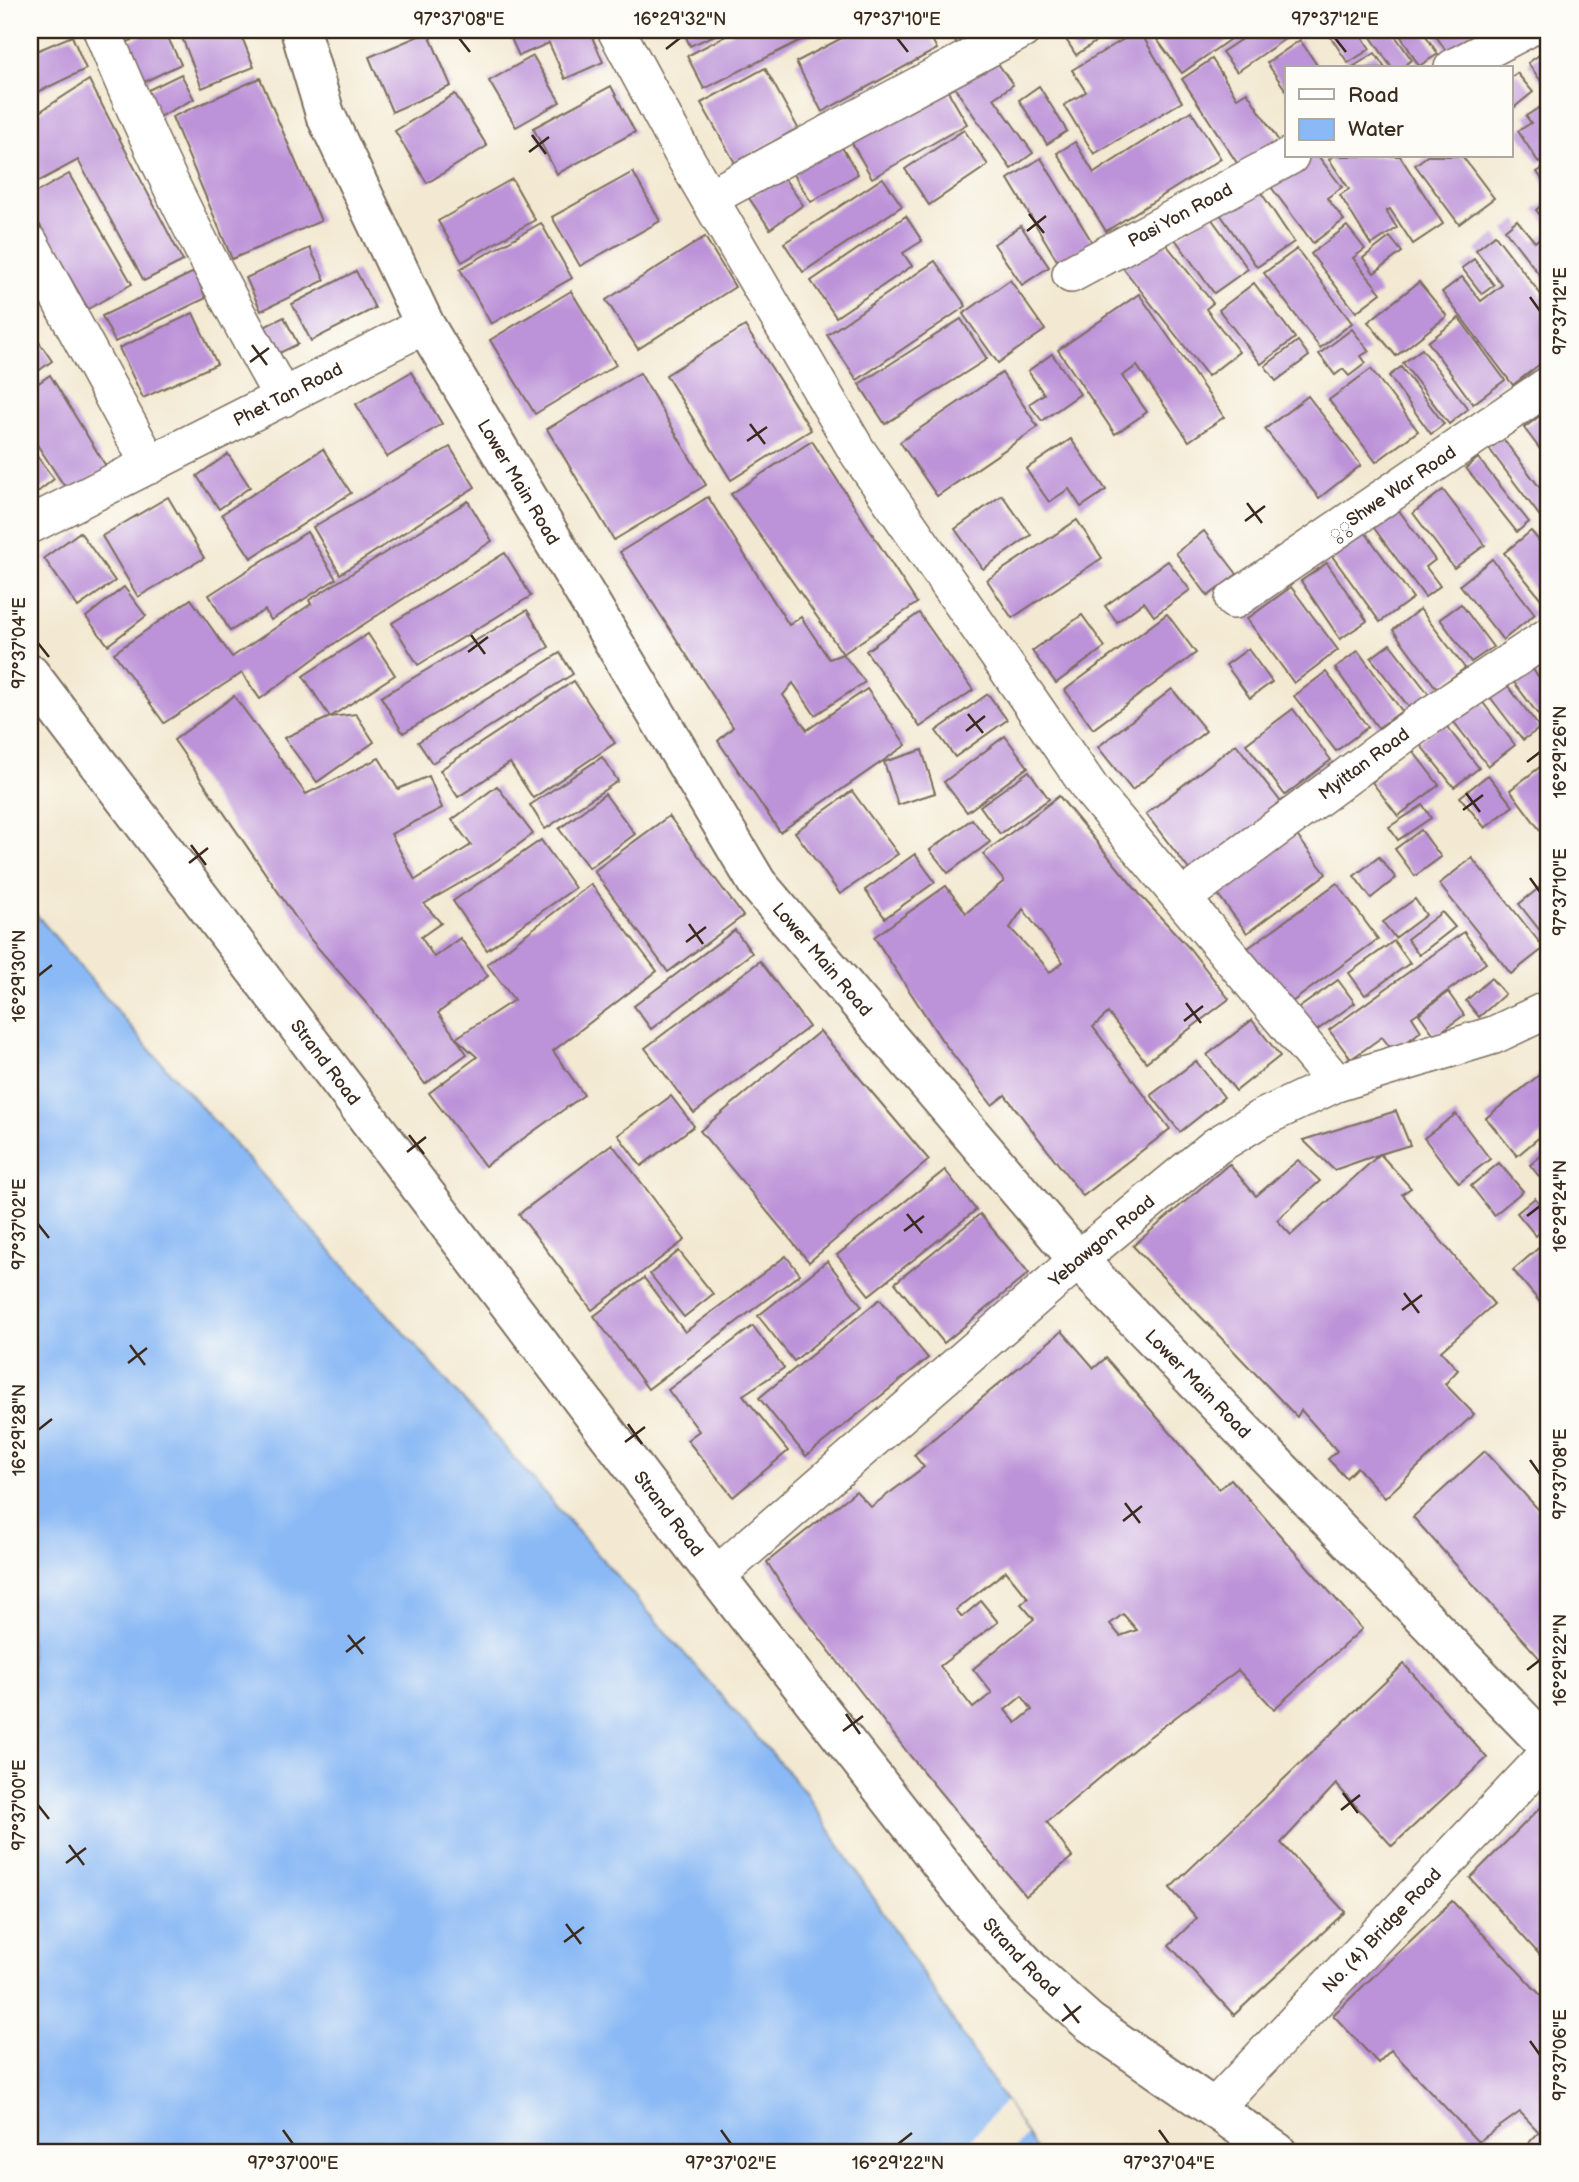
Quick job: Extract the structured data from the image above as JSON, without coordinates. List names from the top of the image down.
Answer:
{
  "streets": {
    "main road": ["Lower Main Road", "Strand Road"],
    "street": [
      "Pasi Yon Road",
      "Phet Tan Road",
      "ွွShwe War Road",
      "Myittan Road",
      "Yebawgon Road",
      "No. (4) Bridge Road"
    ]
  },
  "crossings": [
    ["Phet Tan Road", "Lower Main Road"],
    ["Lower Main Road", "Yebawgon Road"],
    ["Strand Road", "Yebawgon Road"],
    ["Strand Road", "No. (4) Bridge Road"]
  ],
  "legend": ["Road", "Water"],
  "coordinates": [
    "97°37'08\"E",
    "16°29'32\"N",
    "97°37'10\"E",
    "97°37'12\"E",
    "97°37'04\"E",
    "16°29'26\"N",
    "16°29'30\"N",
    "16°29'24\"N",
    "97°37'02\"E",
    "16°29'28\"N",
    "16°29'22\"N",
    "97°37'00\"E",
    "97°37'06\"E"
  ]
}
